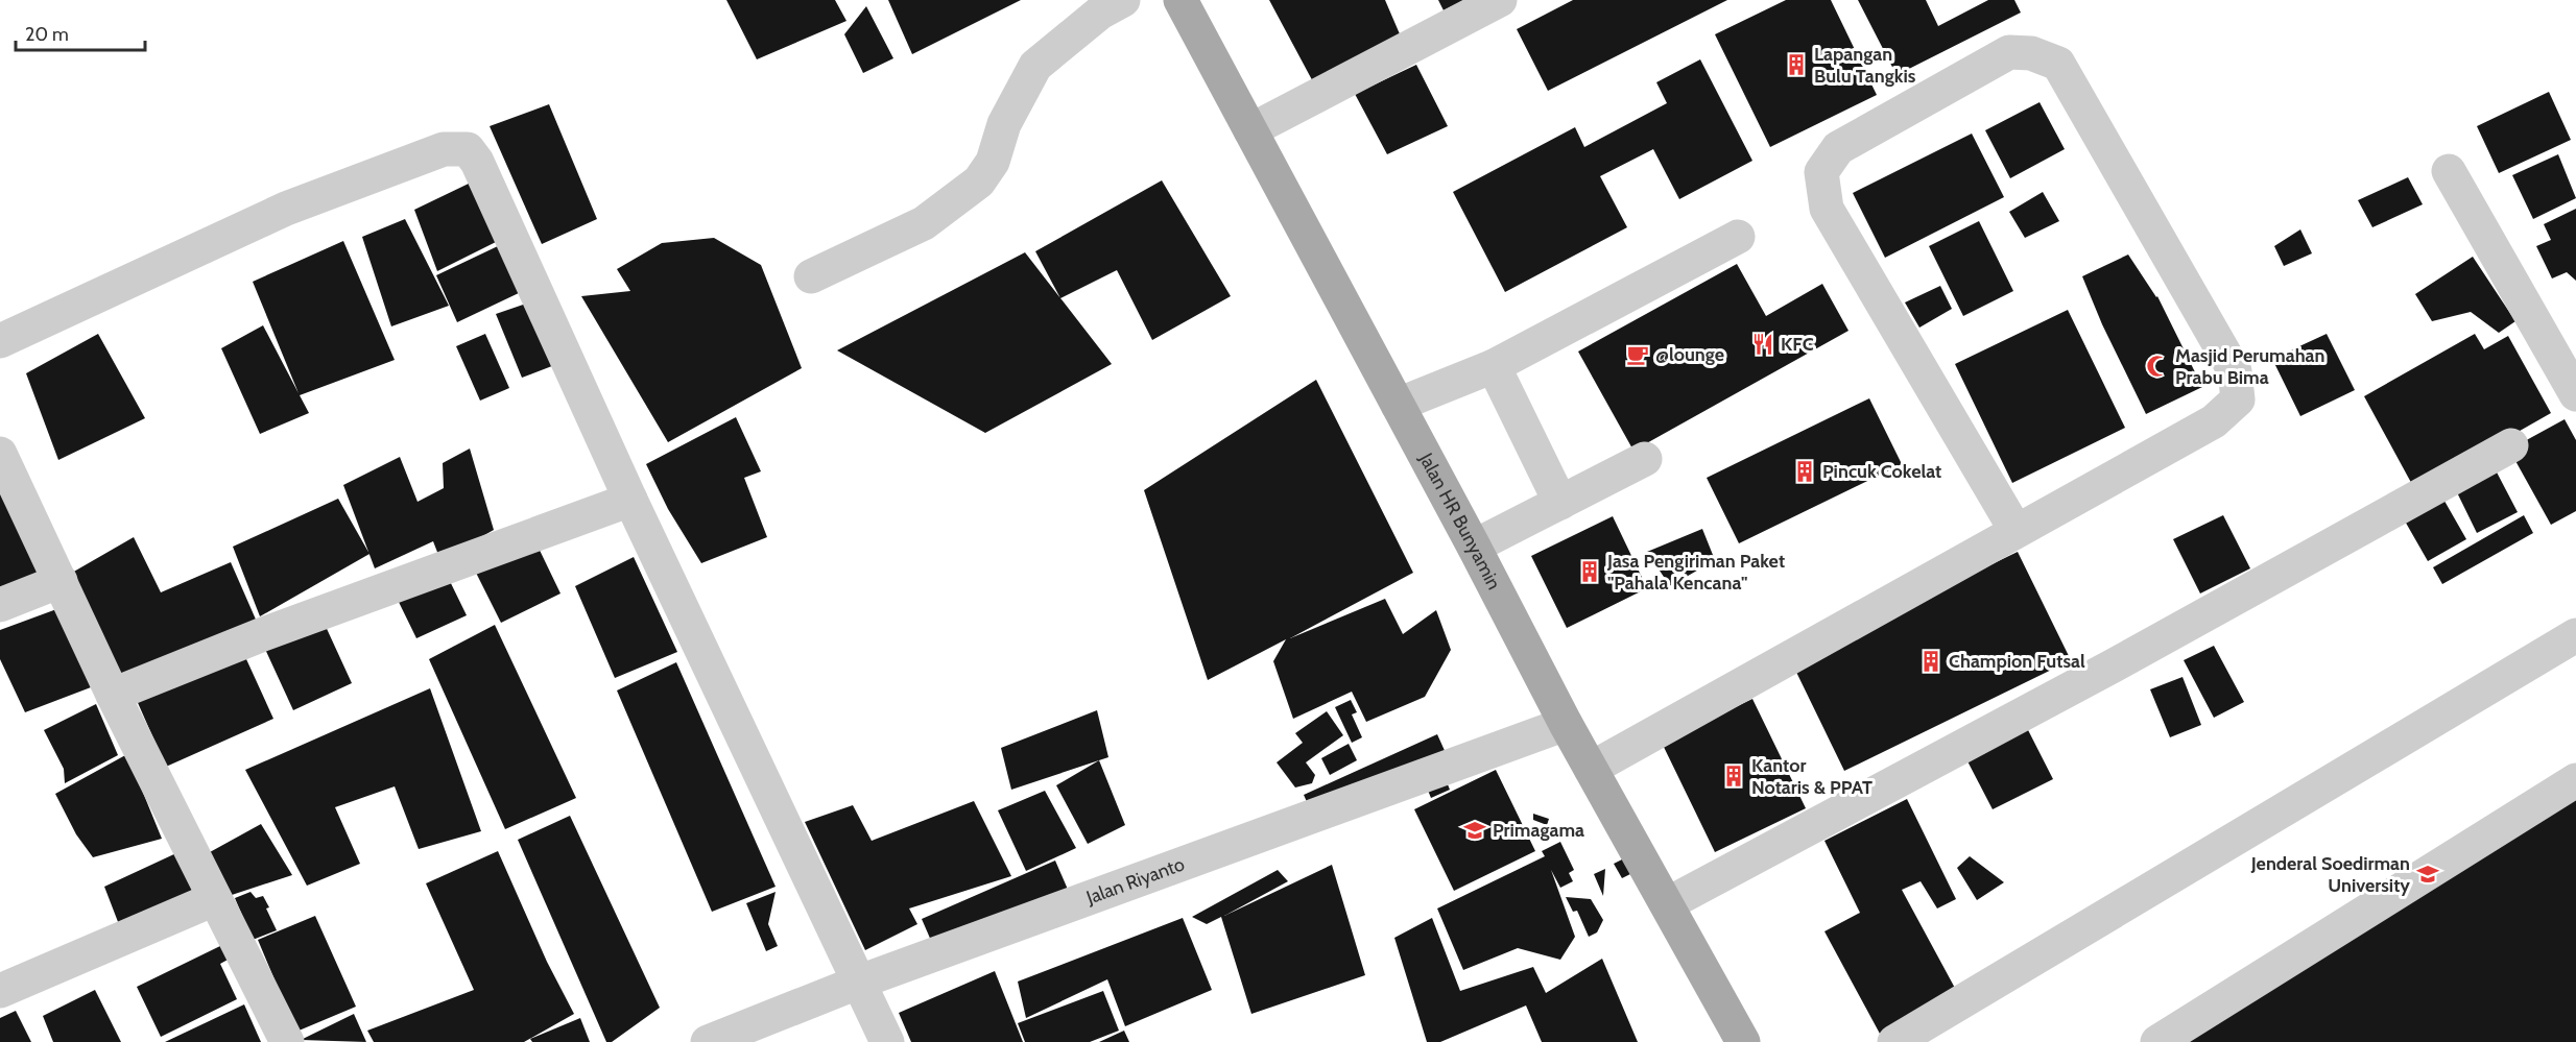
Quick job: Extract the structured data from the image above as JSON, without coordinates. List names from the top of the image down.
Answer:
{
  "streets": {
    "main road": ["Jalan HR Bunyamin"],
    "street": ["Jalan Riyanto"]
  },
  "crossings": [
    ["Jalan HR Bunyamin", "Jalan Riyanto"]
  ],
  "places": {
    "building": [
      "Lapangan Bulu Tangkis",
      "Pincuk Cokelat",
      "Jasa Pengiriman Paket \"Pahala Kencana\"",
      "Champion Futsal",
      "Kantor Notaris & PPAT"
    ],
    "restaurant": ["KFC"],
    "cafe": ["@lounge"],
    "mosque": ["Masjid Perumahan Prabu Bima"],
    "school or university": ["Primagama", "Jenderal Soedirman University"]
  },
  "scale_bar": "20 m"
}
